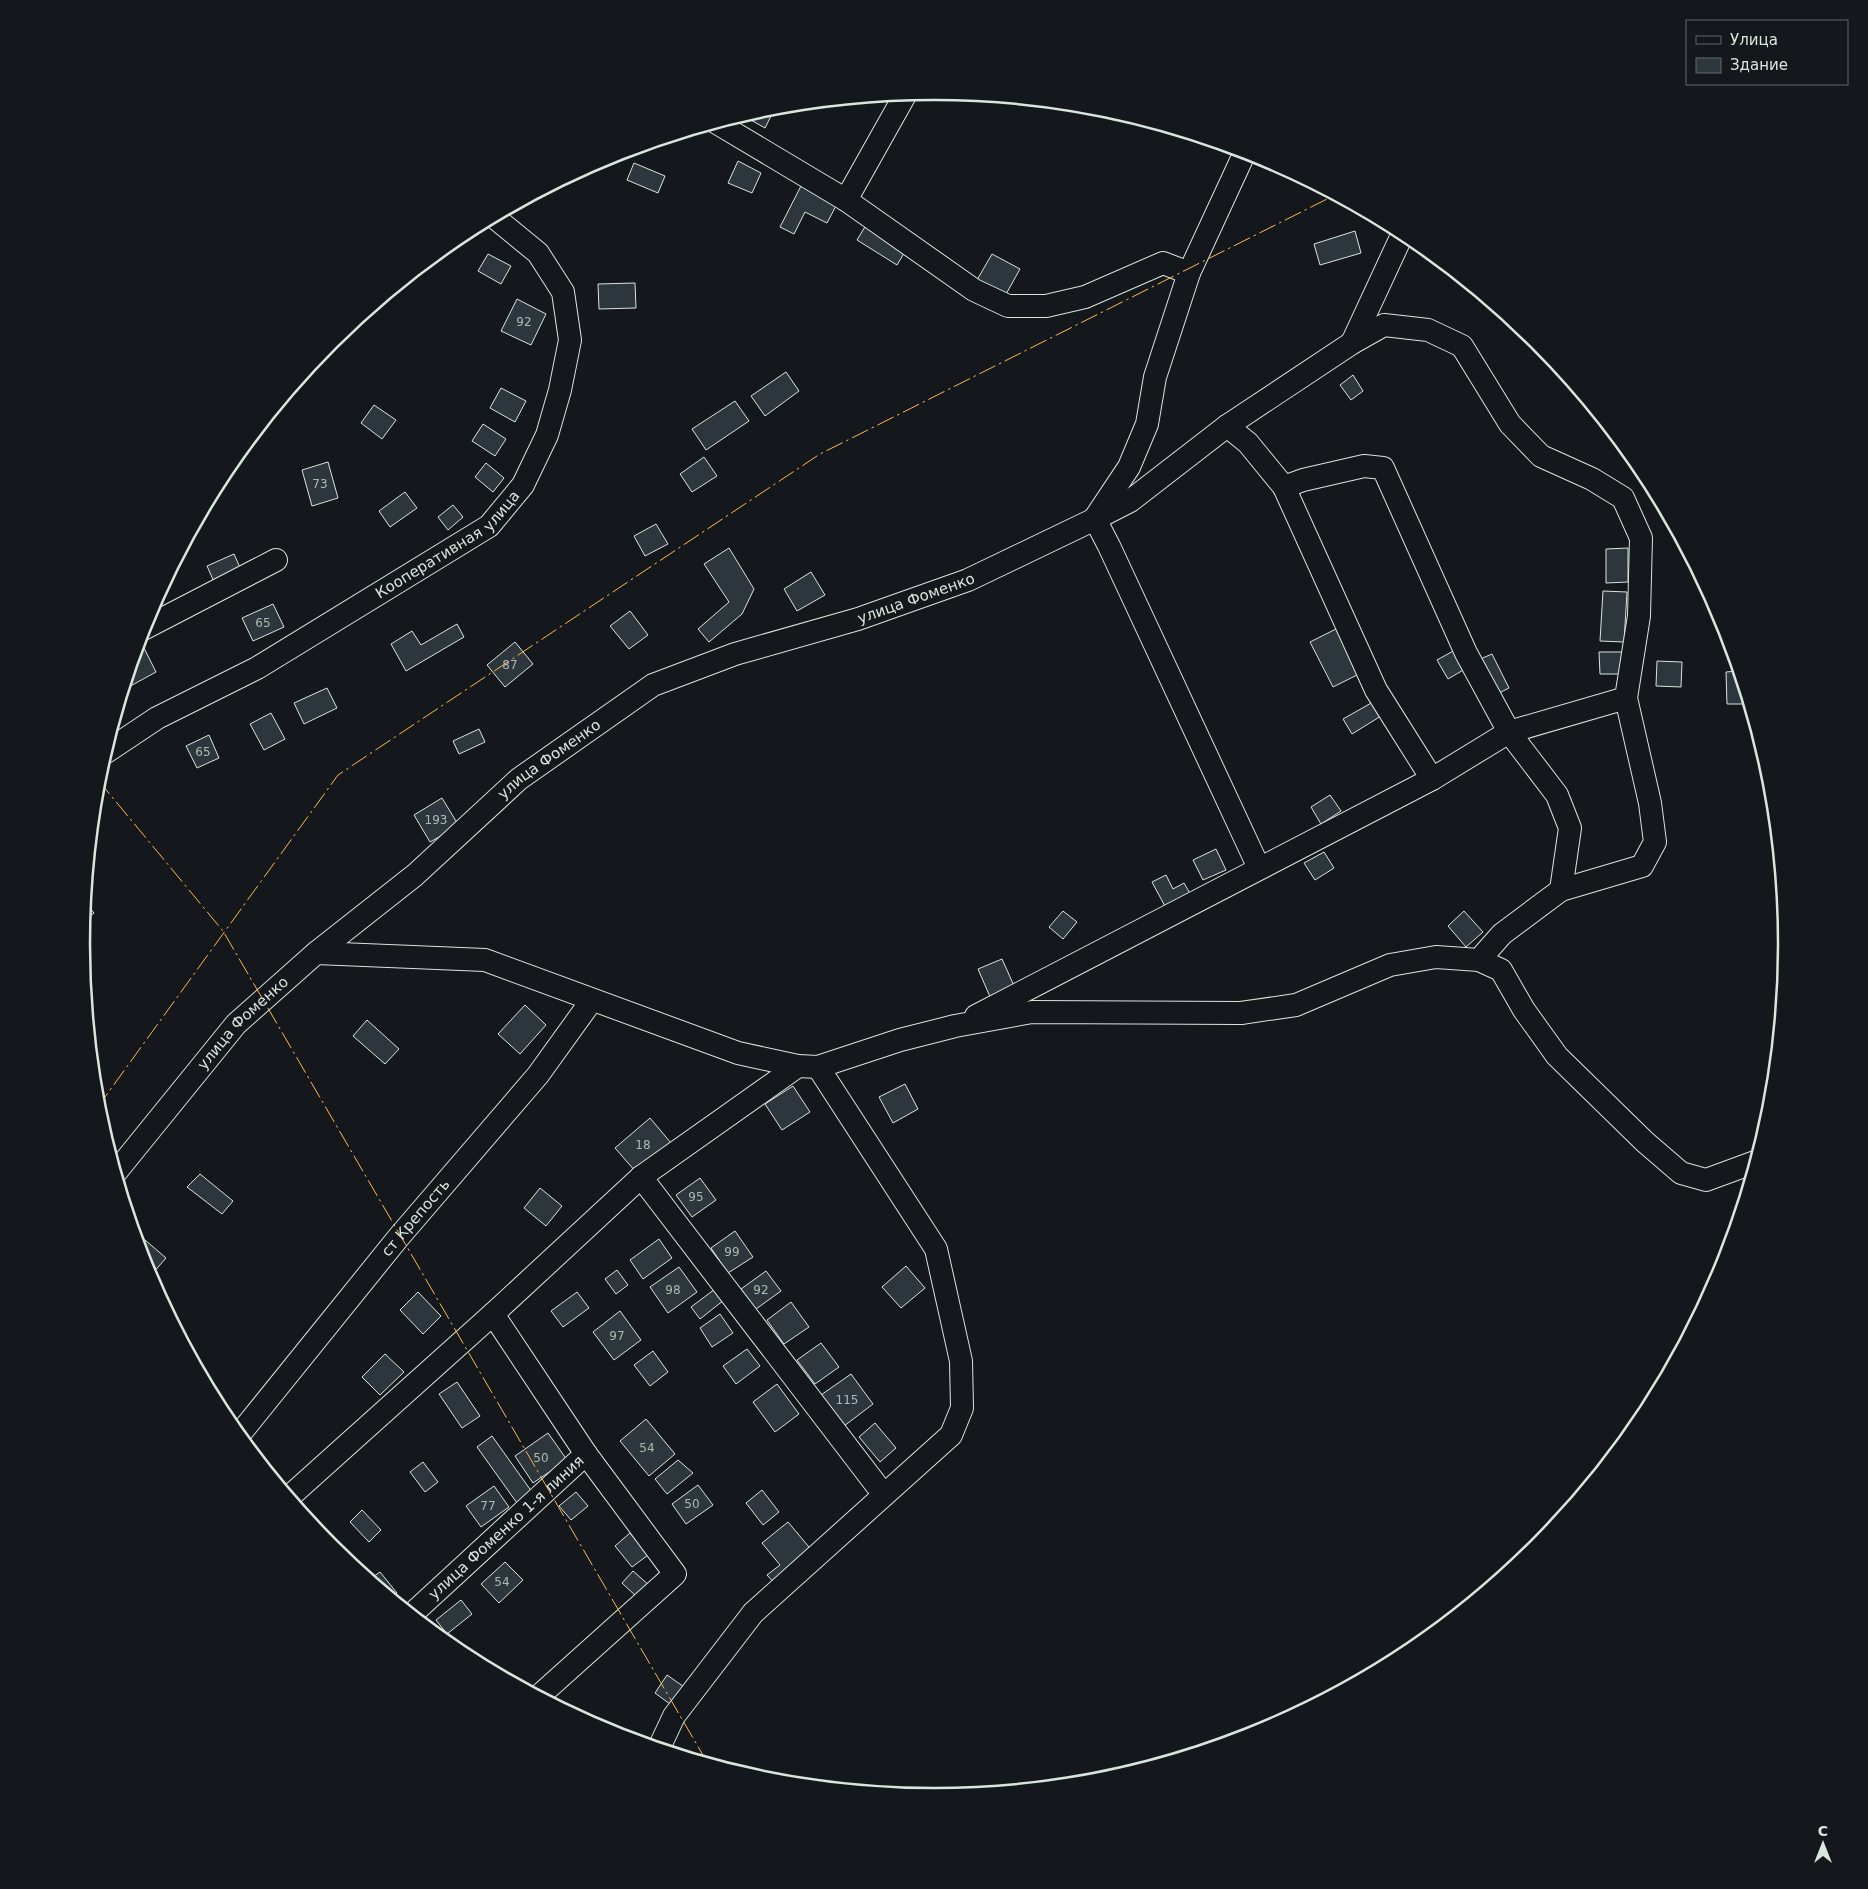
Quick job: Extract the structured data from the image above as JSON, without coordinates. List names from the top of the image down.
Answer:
{
  "streets": {
    "street": [
      "Кооперативная улица",
      "улица Фоменко",
      "ст Крепость",
      "улица Фоменко 1-я линия"
    ]
  },
  "house_numbers": [
    "92",
    "73",
    "65",
    "87",
    "65",
    "193",
    "18",
    "95",
    "99",
    "98",
    "92",
    "97",
    "115",
    "54",
    "50",
    "50",
    "77",
    "54"
  ],
  "legend": ["Улица", "Здание"],
  "north": "top"
}
